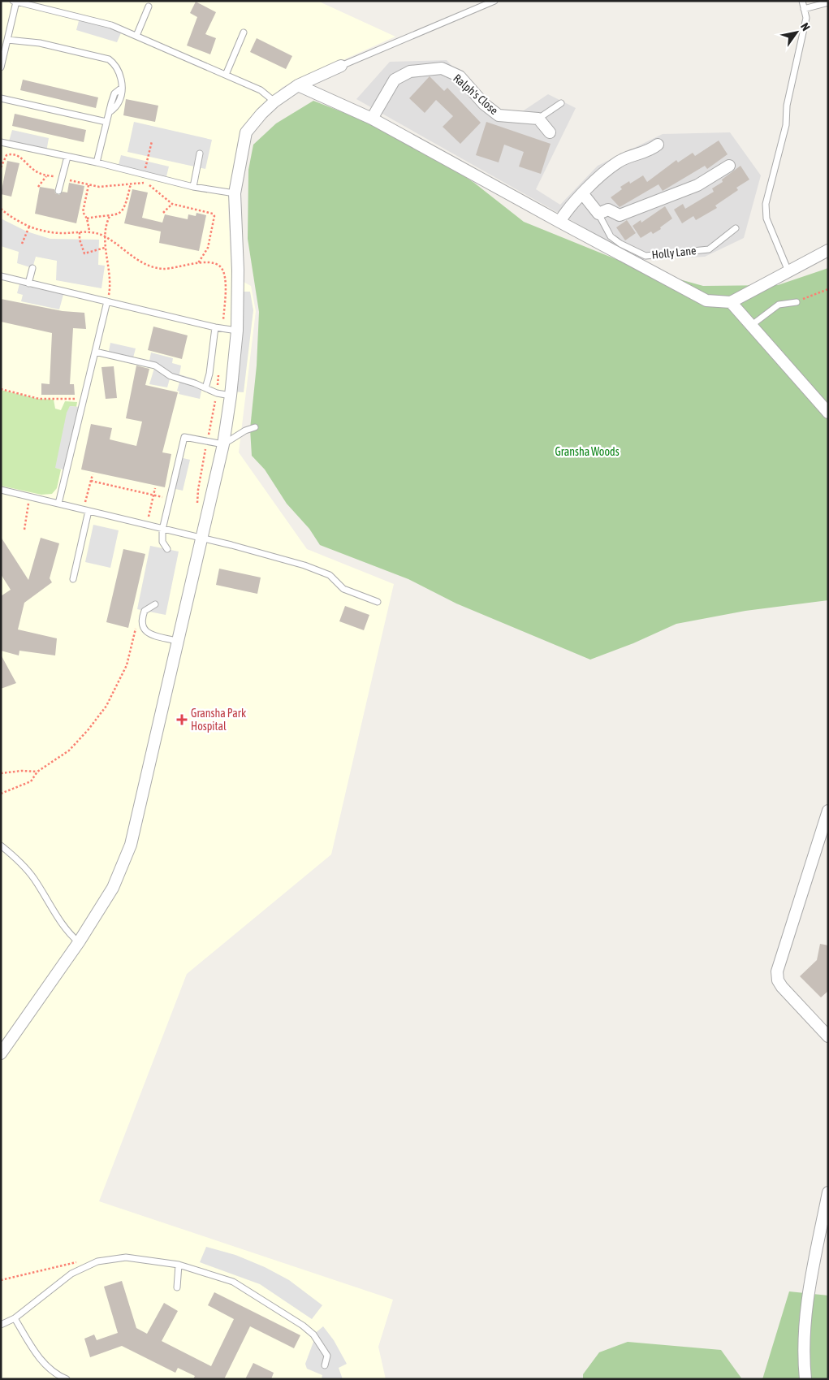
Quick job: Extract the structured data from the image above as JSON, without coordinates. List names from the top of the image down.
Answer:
{
  "streets": {
    "street": ["Ralph's Close", "Holly Lane"]
  },
  "parks": ["Gransha Woods"],
  "places": {
    "health": ["Gransha Park Hospital"]
  },
  "north": "top right"
}
